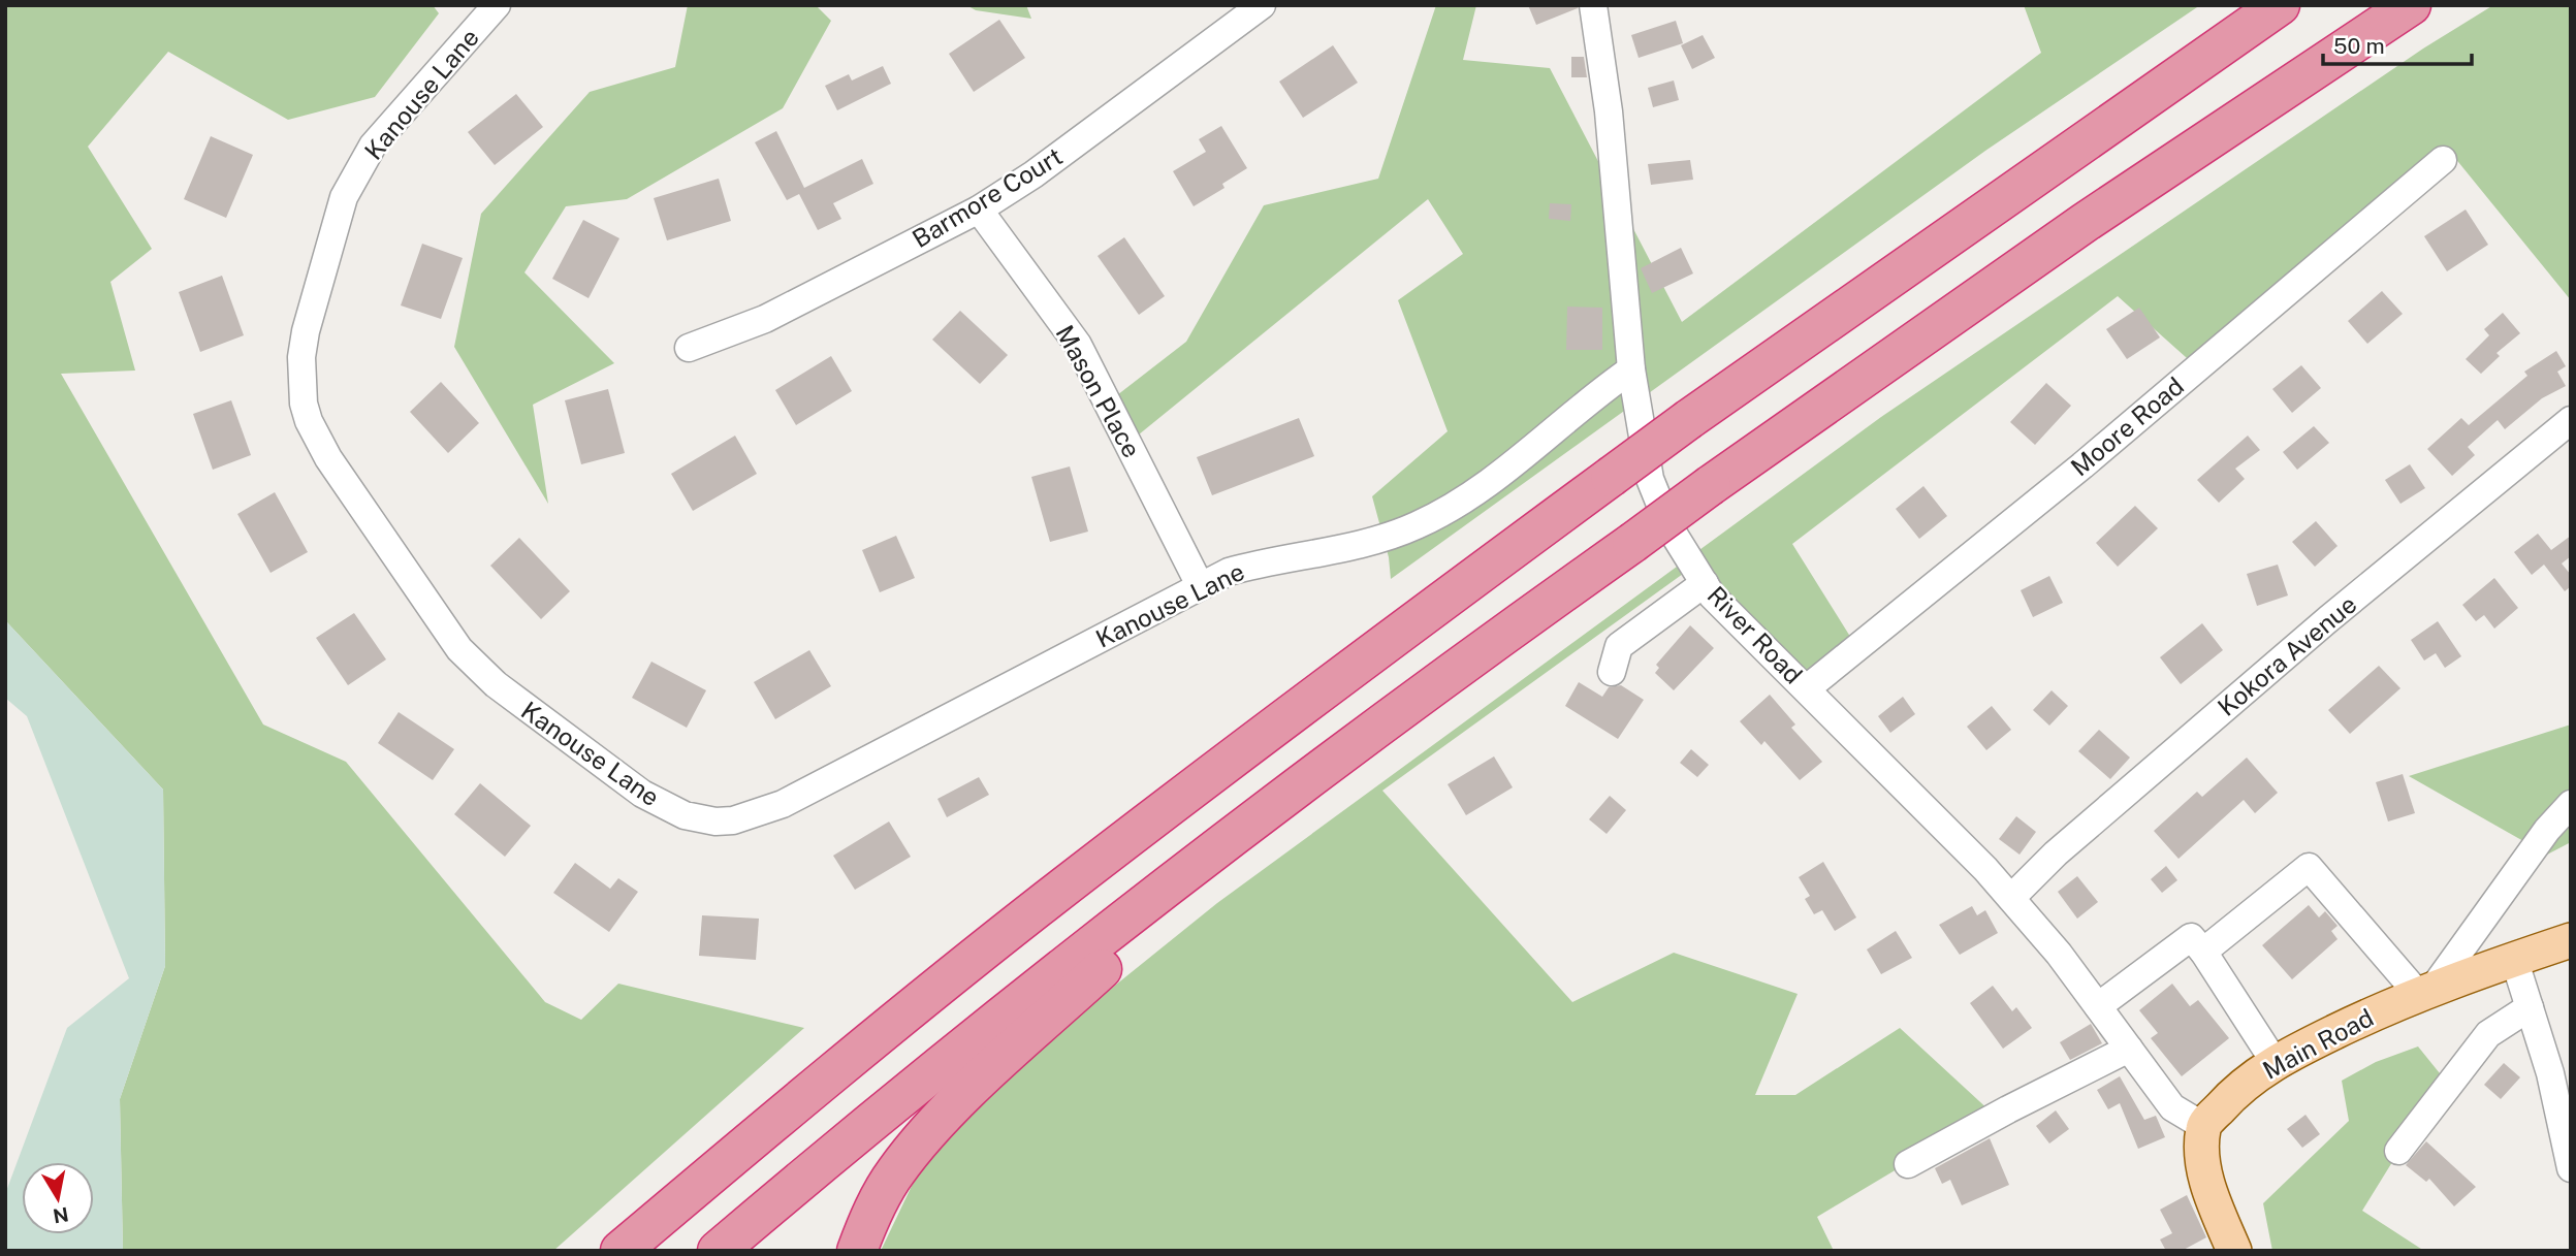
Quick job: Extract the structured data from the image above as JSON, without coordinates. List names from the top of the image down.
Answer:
{
  "streets": {
    "main road": ["Main Road"],
    "street": [
      "Kanouse Lane",
      "Barmore Court",
      "Mason Place",
      "Moore Road",
      "River Road",
      "Kokora Avenue"
    ]
  },
  "crossings": [
    ["Kanouse Lane", "Mason Place"],
    ["Kanouse Lane", "River Road"],
    ["Barmore Court", "Mason Place"],
    ["Moore Road", "River Road"],
    ["River Road", "Kokora Avenue"],
    ["River Road", "Main Road"]
  ],
  "scale_bar": "50 m",
  "north": "bottom"
}
